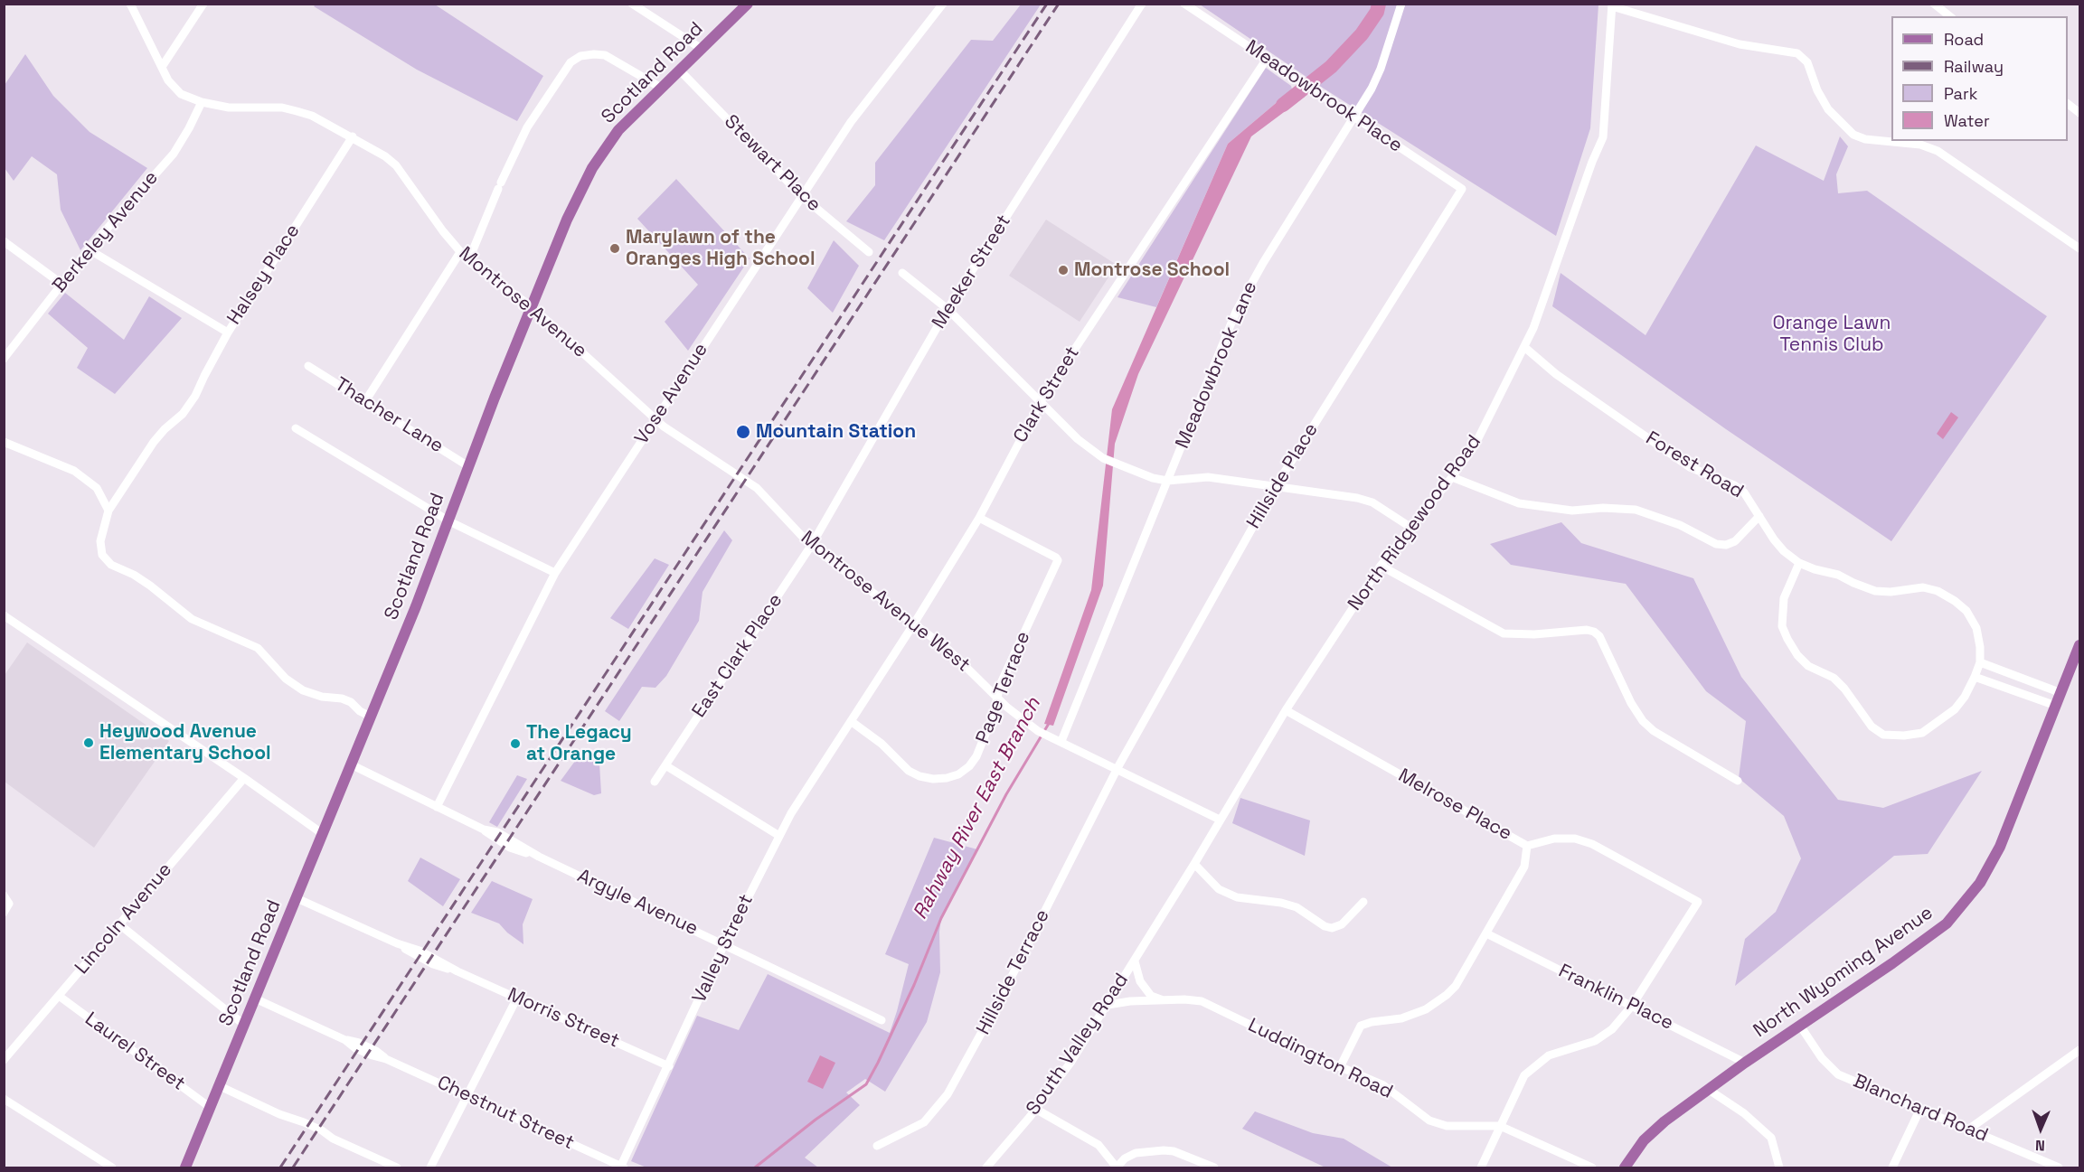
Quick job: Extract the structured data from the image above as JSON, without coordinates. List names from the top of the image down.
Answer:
{
  "streets": {
    "main road": ["Scotland Road", "North Wyoming Avenue"],
    "street": [
      "Meadowbrook Place",
      "Stewart Place",
      "Berkeley Avenue",
      "Meeker Street",
      "Halsey Place",
      "Montrose Avenue",
      "Meadowbrook Lane",
      "Vose Avenue",
      "Clark Street",
      "Thacher Lane",
      "Forest Road",
      "Hillside Place",
      "North Ridgewood Road",
      "Montrose Avenue West",
      "East Clark Place",
      "Page Terrace",
      "Melrose Place",
      "Argyle Avenue",
      "Lincoln Avenue",
      "Valley Street",
      "Hillside Terrace",
      "Franklin Place",
      "Morris Street",
      "South Valley Road",
      "Laurel Street",
      "Luddington Road",
      "Blanchard Road",
      "Chestnut Street"
    ]
  },
  "crossings": [
    ["Scotland Road", "Stewart Place"],
    ["Scotland Road", "Montrose Avenue"],
    ["Scotland Road", "Thacher Lane"],
    ["Scotland Road", "Argyle Avenue"],
    ["Scotland Road", "Morris Street"],
    ["Scotland Road", "Laurel Street"],
    ["Scotland Road", "Chestnut Street"],
    ["Meadowbrook Place", "Meadowbrook Lane"],
    ["Meadowbrook Place", "Clark Street"],
    ["Meadowbrook Place", "Hillside Place"],
    ["Stewart Place", "Vose Avenue"],
    ["Berkeley Avenue", "Halsey Place"],
    ["Berkeley Avenue", "Montrose Avenue"],
    ["Meeker Street", "Montrose Avenue West"],
    ["Meeker Street", "East Clark Place"],
    ["Halsey Place", "Montrose Avenue"],
    ["Montrose Avenue", "Vose Avenue"],
    ["Montrose Avenue", "Montrose Avenue West"],
    ["Meadowbrook Lane", "Montrose Avenue West"],
    ["Vose Avenue", "Argyle Avenue"],
    ["Clark Street", "Montrose Avenue West"],
    ["Clark Street", "Page Terrace"],
    ["Clark Street", "Valley Street"],
    ["Forest Road", "North Ridgewood Road"],
    ["Hillside Place", "Montrose Avenue West"],
    ["Hillside Place", "Hillside Terrace"],
    ["North Ridgewood Road", "Montrose Avenue West"],
    ["North Ridgewood Road", "Melrose Place"],
    ["North Ridgewood Road", "South Valley Road"],
    ["Montrose Avenue West", "East Clark Place"],
    ["Montrose Avenue West", "Page Terrace"],
    ["Montrose Avenue West", "Hillside Terrace"],
    ["Melrose Place", "Franklin Place"],
    ["Melrose Place", "Luddington Road"],
    ["Argyle Avenue", "Valley Street"],
    ["Lincoln Avenue", "Laurel Street"],
    ["Valley Street", "Morris Street"],
    ["Valley Street", "Chestnut Street"],
    ["North Wyoming Avenue", "Franklin Place"],
    ["North Wyoming Avenue", "Blanchard Road"],
    ["South Valley Road", "Luddington Road"]
  ],
  "water": ["Rahway River East Branch"],
  "parks": ["Orange Lawn Tennis Club"],
  "places": [
    "Marylawn of the Oranges High School",
    "Montrose School",
    "Mountain Station",
    "Heywood Avenue Elementary School",
    "The Legacy at Orange"
  ],
  "legend": [
    "Road",
    "Railway",
    "Park",
    "Water"
  ],
  "north": "bottom"
}
